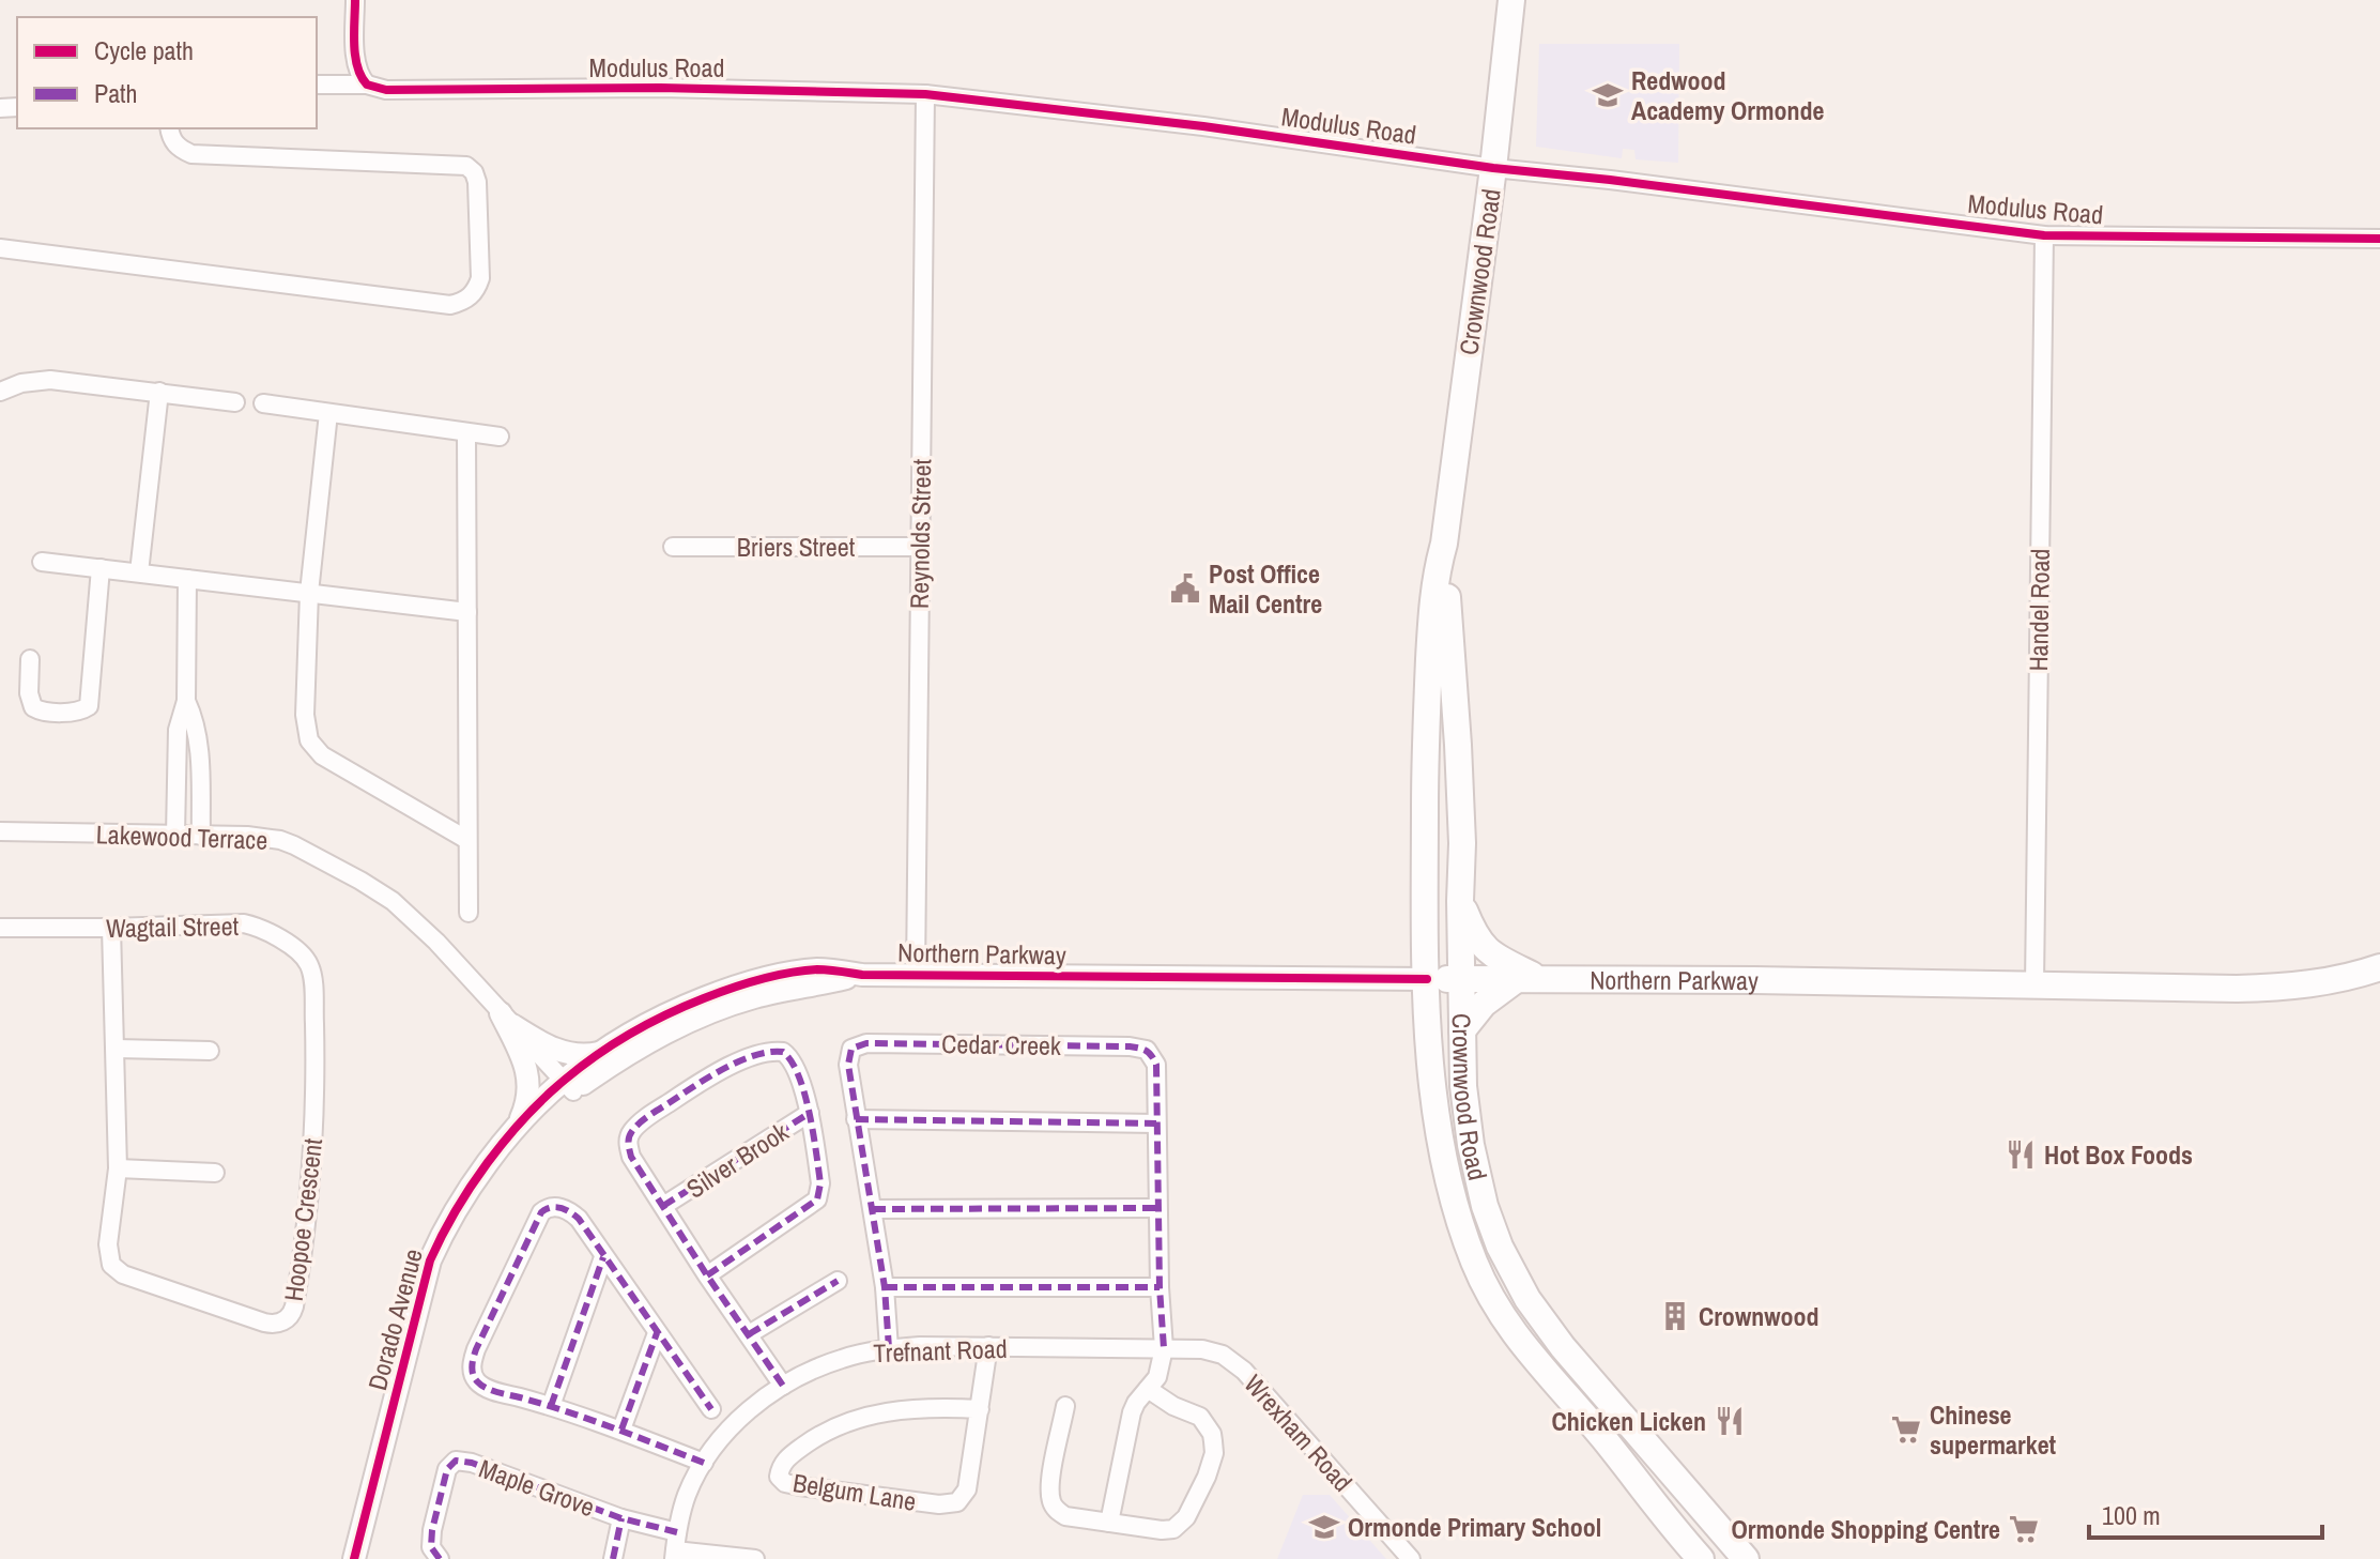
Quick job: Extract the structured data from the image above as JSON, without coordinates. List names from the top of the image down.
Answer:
{
  "streets": {
    "main road": ["Crownwood Road", "Northern Parkway"],
    "street": [
      "Modulus Road",
      "Reynolds Street",
      "Briers Street",
      "Handel Road",
      "Lakewood Terrace",
      "Wagtail Street",
      "Cedar Creek",
      "Silver Brook",
      "Hoopoe Crescent",
      "Dorado Avenue",
      "Trefnant Road",
      "Wrexham Road",
      "Maple Grove",
      "Belgum Lane"
    ]
  },
  "crossings": [
    ["Modulus Road", "Crownwood Road"],
    ["Modulus Road", "Reynolds Street"],
    ["Modulus Road", "Handel Road"],
    ["Crownwood Road", "Northern Parkway"],
    ["Reynolds Street", "Briers Street"],
    ["Reynolds Street", "Northern Parkway"],
    ["Handel Road", "Northern Parkway"],
    ["Lakewood Terrace", "Northern Parkway"],
    ["Lakewood Terrace", "Dorado Avenue"],
    ["Wagtail Street", "Hoopoe Crescent"],
    ["Northern Parkway", "Dorado Avenue"],
    ["Cedar Creek", "Trefnant Road"],
    ["Cedar Creek", "Wrexham Road"],
    ["Silver Brook", "Trefnant Road"],
    ["Trefnant Road", "Wrexham Road"],
    ["Trefnant Road", "Maple Grove"],
    ["Trefnant Road", "Belgum Lane"]
  ],
  "places": {
    "school or university": ["Redwood Academy Ormonde", "Ormonde Primary School"],
    "public building": ["Post Office Mail Centre"],
    "restaurant": ["Hot Box Foods", "Chicken Licken"],
    "building": ["Crownwood"],
    "supermarket": ["Chinese supermarket", "Ormonde Shopping Centre"]
  },
  "legend": ["Cycle path", "Path"],
  "scale_bar": "100 m"
}
